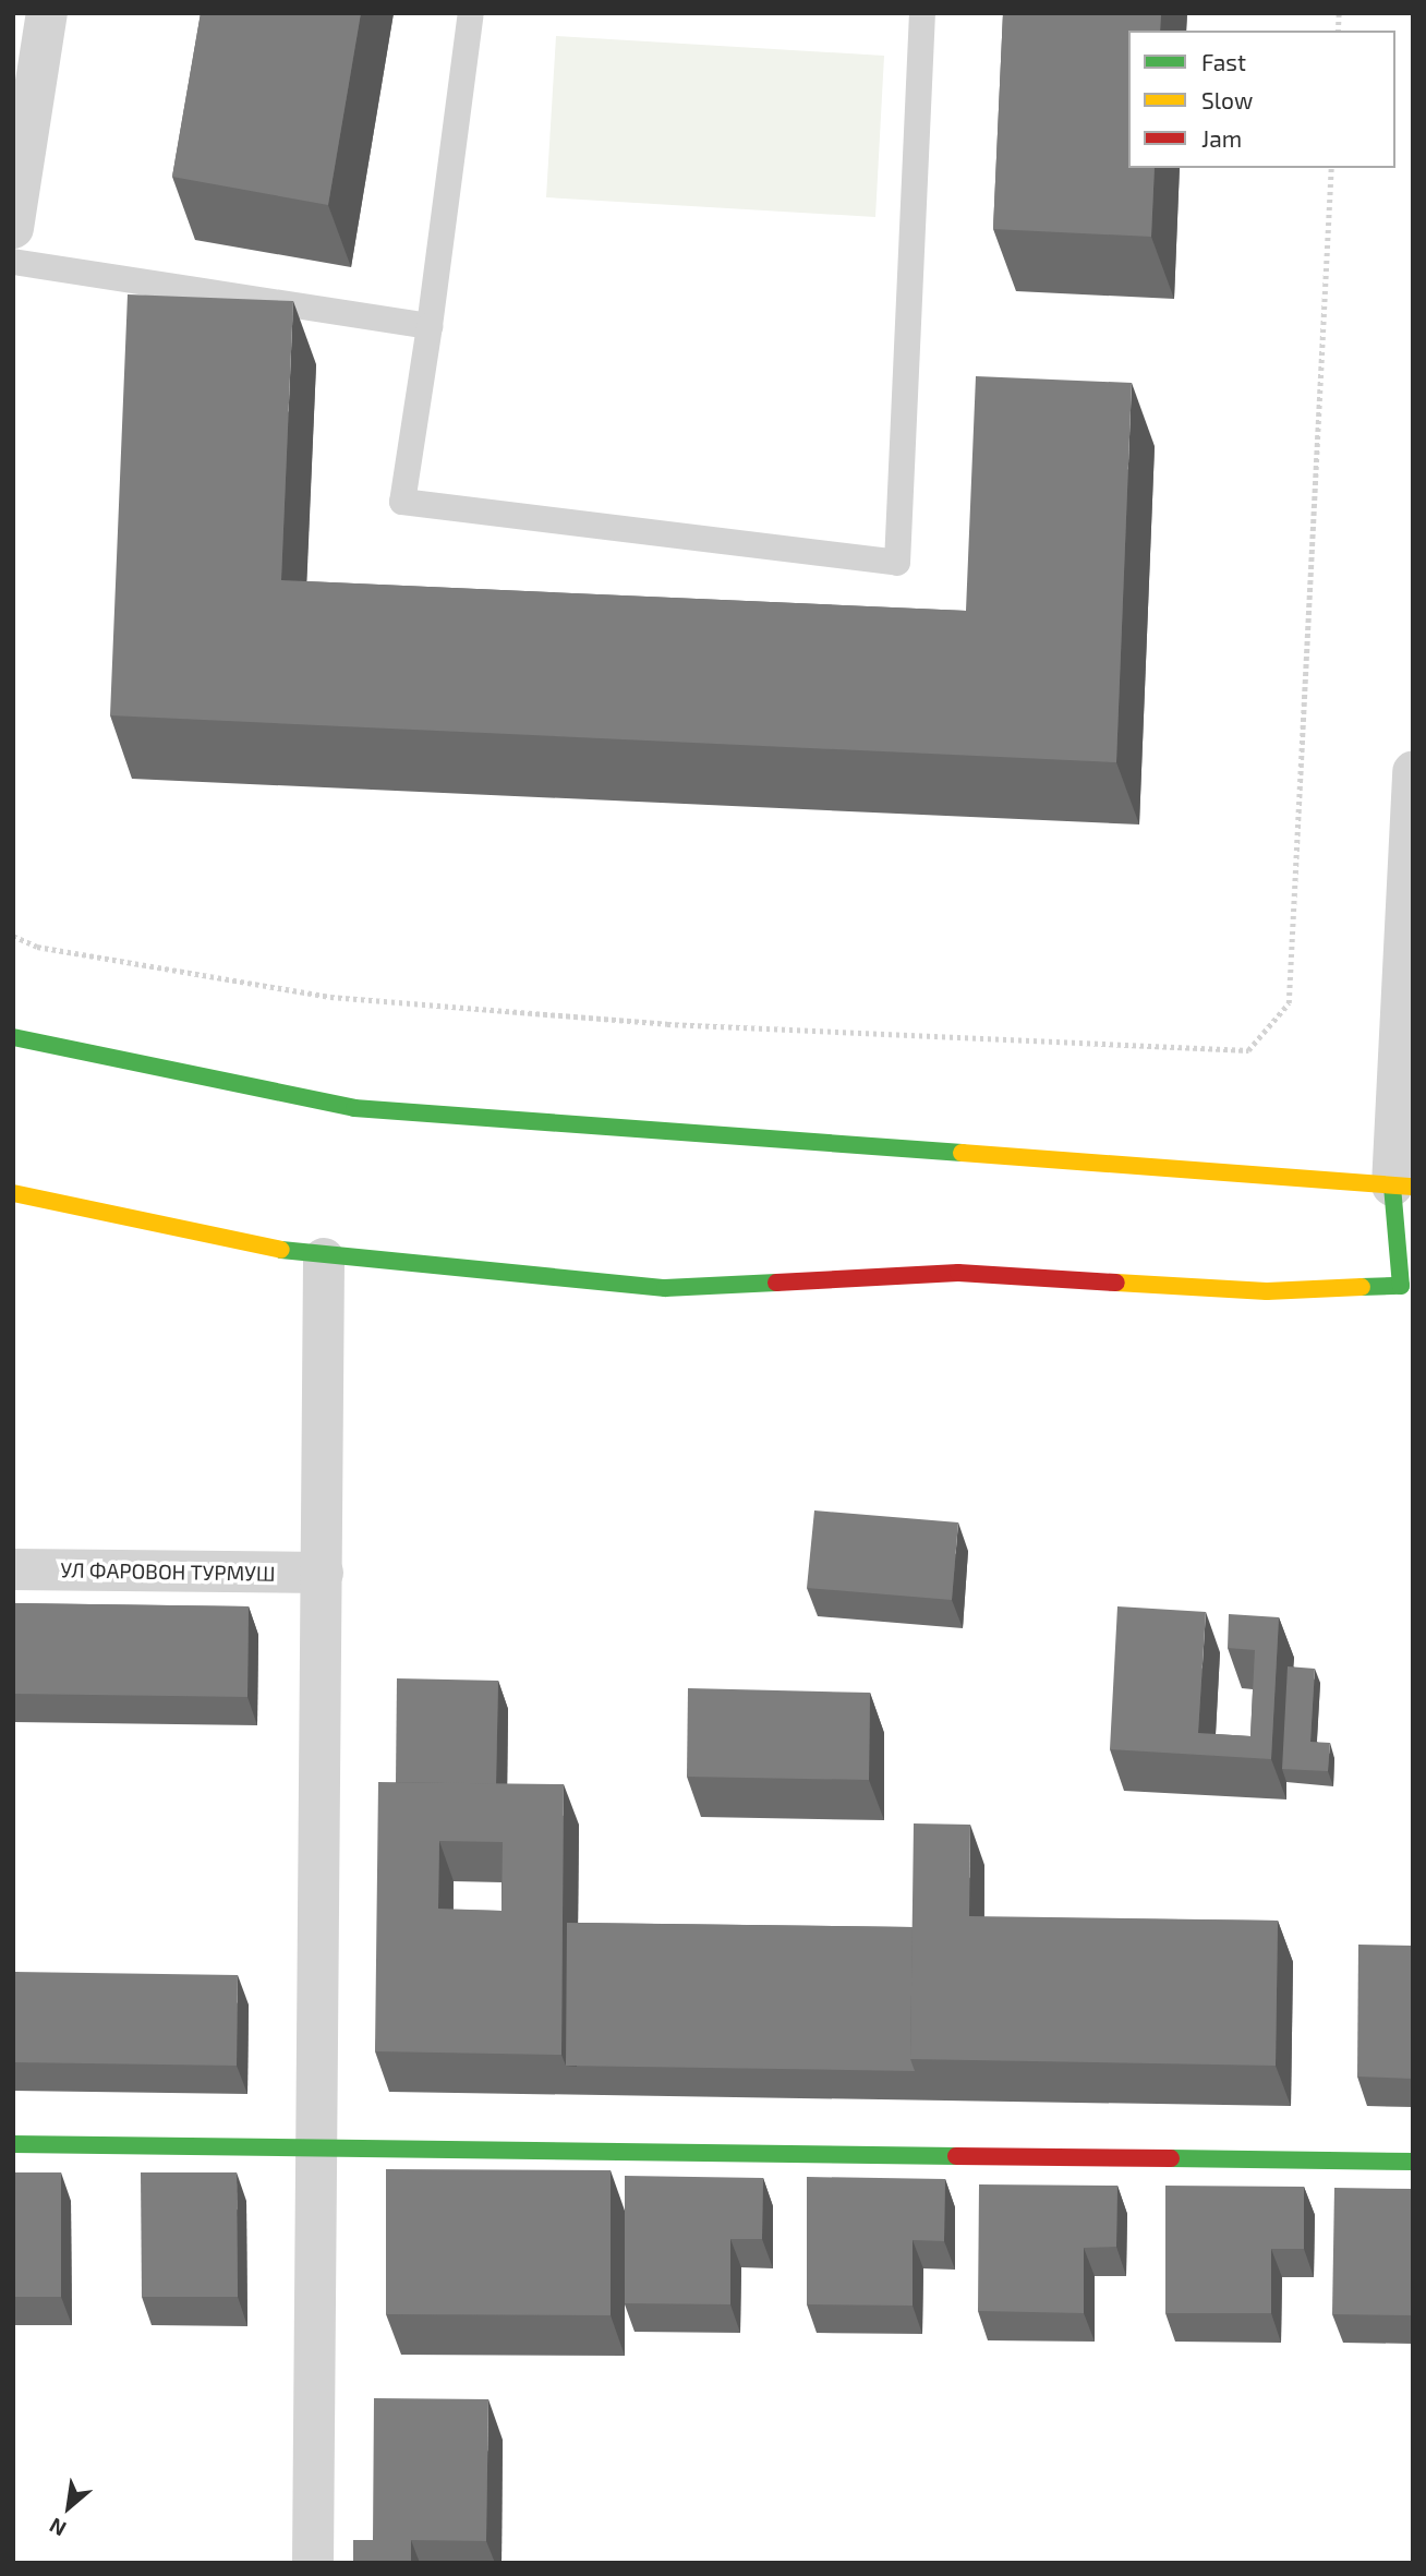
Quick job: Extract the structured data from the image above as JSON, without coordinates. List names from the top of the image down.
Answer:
{
  "streets": {
    "street": ["УЛ ФАРОВОН ТУРМУШ"]
  },
  "legend": ["Fast", "Slow", "Jam"],
  "north": "bottom left"
}
